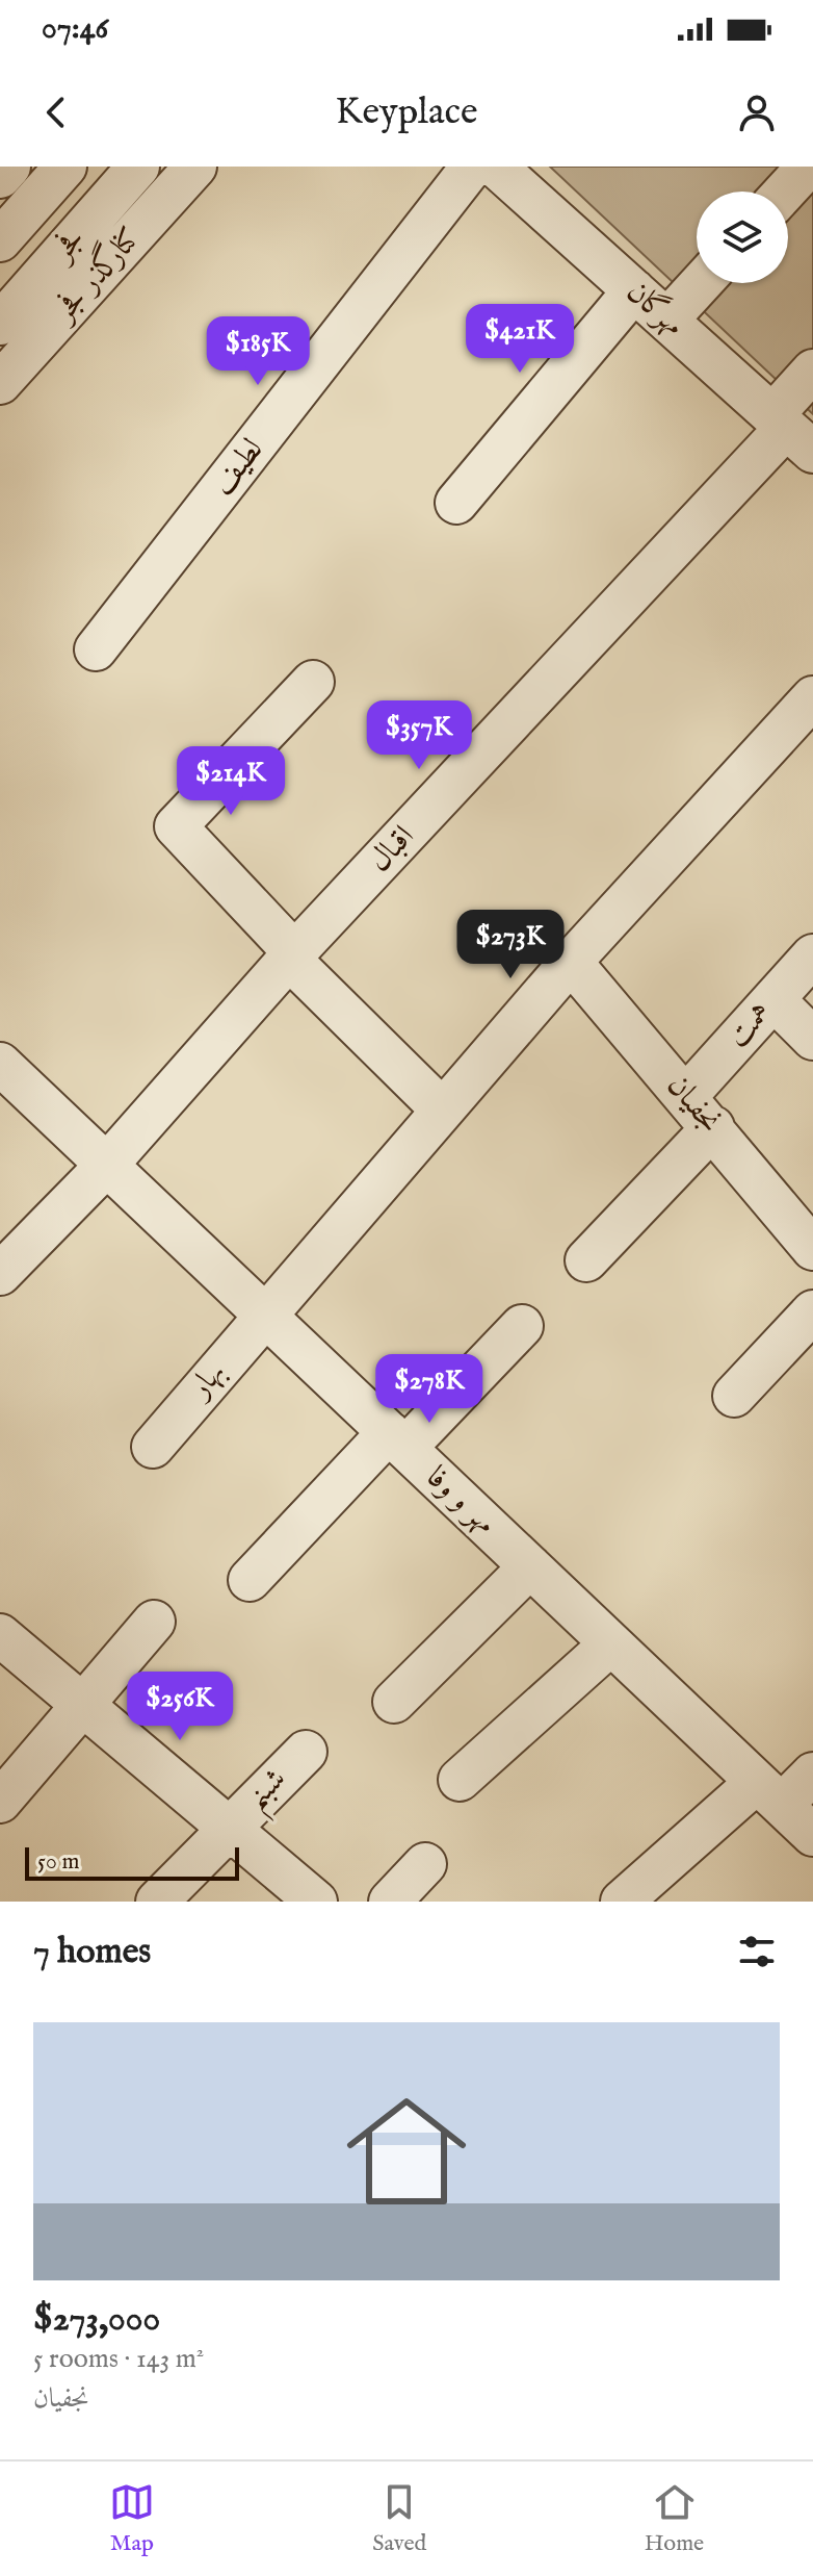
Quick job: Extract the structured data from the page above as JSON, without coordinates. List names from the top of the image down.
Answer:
{
  "streets": {
    "street": [
      "فجر",
      "کنارگذر فجر",
      "مهرگان",
      "لطیف",
      "اقبال",
      "همت",
      "نجفیان",
      "بهار",
      "مهر و وفا",
      "شبنم"
    ]
  },
  "crossings": [
    ["مهرگان", "اقبال"],
    ["اقبال", "مهر و وفا"],
    ["همت", "نجفیان"],
    ["نجفیان", "بهار"],
    ["بهار", "مهر و وفا"]
  ],
  "scale_bar": "50 m",
  "page": {
    "status": "07:46",
    "header": "Keyplace",
    "price": [
      "$421K",
      "$185K",
      "$357K",
      "$214K",
      "$273K",
      "$278K",
      "$256K"
    ],
    "scale": "50 m",
    "heading": "7 homes",
    "list": [
      {
        "name": "$273,000",
        "note": "5 rooms · 143 m² · نجفیان"
      }
    ],
    "tabs": ["Map", "Saved", "Home"]
  }
}
